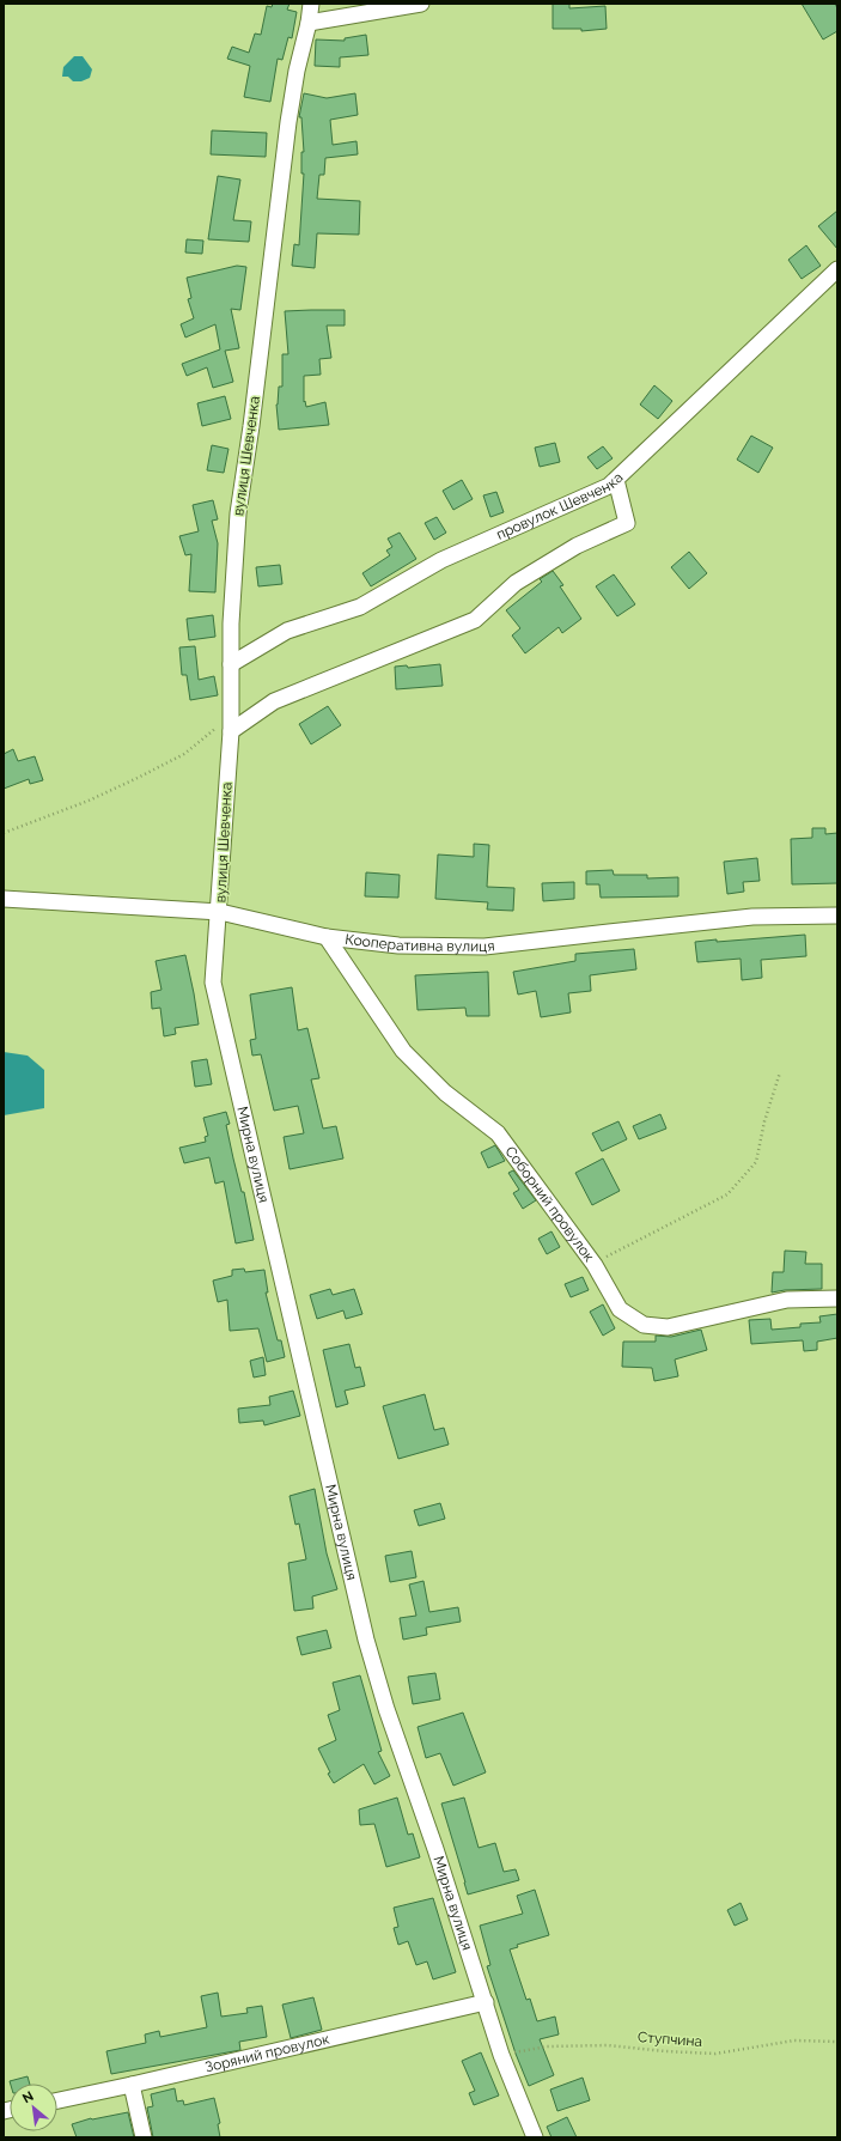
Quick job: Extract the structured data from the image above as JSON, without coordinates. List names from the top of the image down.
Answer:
{
  "streets": {
    "street": [
      "вулиця Шевченка",
      "провулок Шевченка",
      "Кооперативна вулиця",
      "Мирна вулиця",
      "Соборний провулок",
      "Зоряний провулок"
    ],
    "path": ["Ступчина"]
  },
  "crossings": [
    ["вулиця Шевченка", "провулок Шевченка"],
    ["вулиця Шевченка", "Кооперативна вулиця"],
    ["вулиця Шевченка", "Мирна вулиця"],
    ["Кооперативна вулиця", "Мирна вулиця"],
    ["Кооперативна вулиця", "Соборний провулок"],
    ["Мирна вулиця", "Ступчина"],
    ["Мирна вулиця", "Зоряний провулок"]
  ],
  "north": "top left"
}
